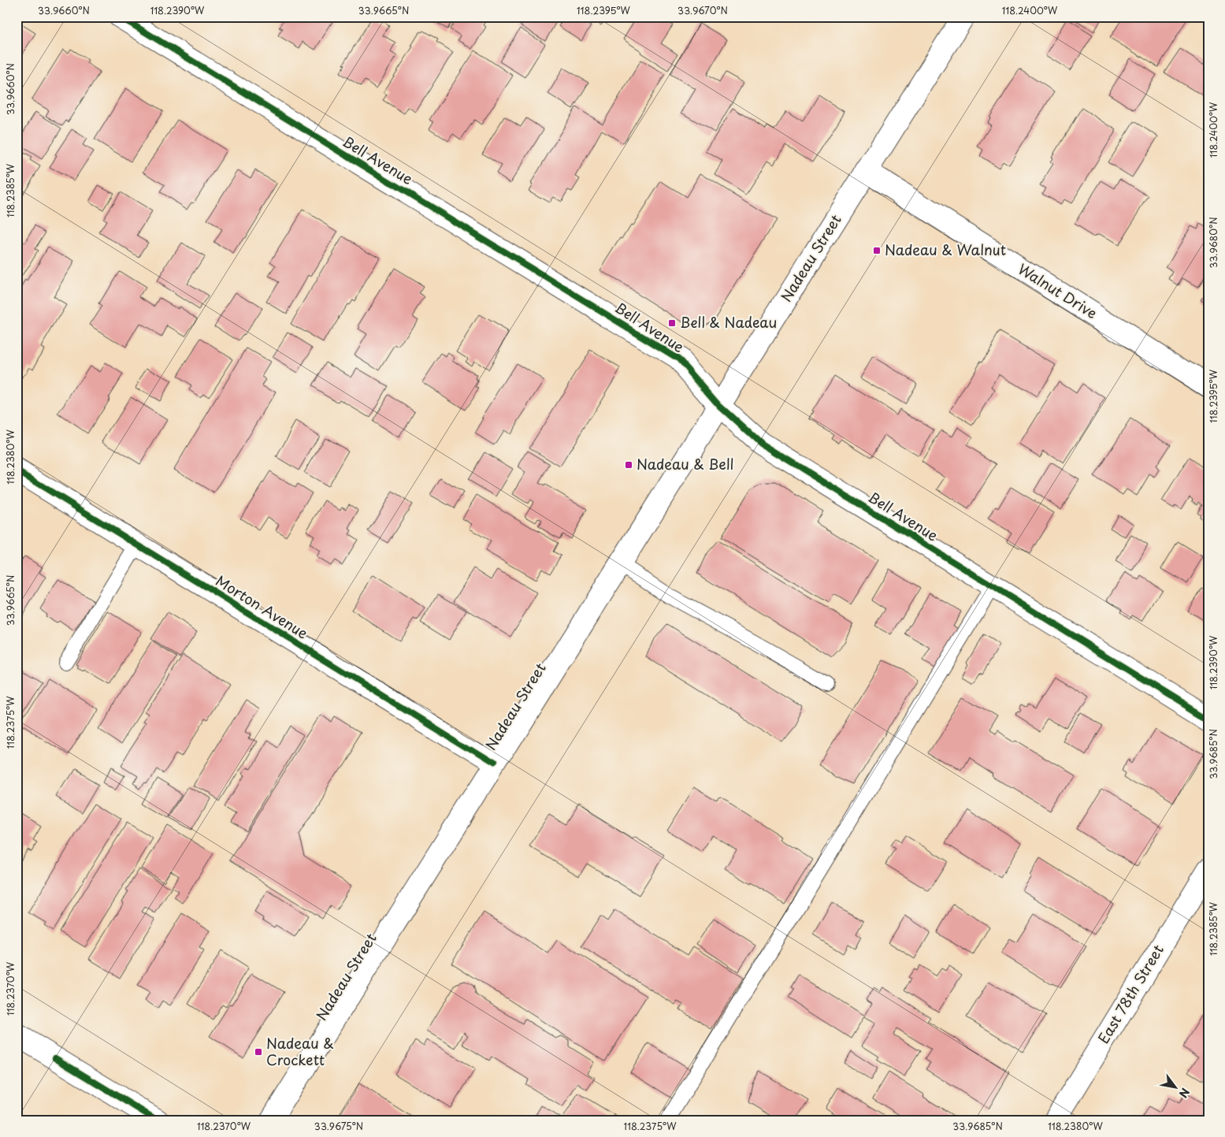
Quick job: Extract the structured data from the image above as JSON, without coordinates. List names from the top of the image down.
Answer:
{
  "streets": {
    "street": [
      "Bell Avenue",
      "Nadeau Street",
      "Walnut Drive",
      "Morton Avenue",
      "East 78th Street"
    ]
  },
  "crossings": [
    ["Bell Avenue", "Nadeau Street"],
    ["Nadeau Street", "Walnut Drive"],
    ["Nadeau Street", "Morton Avenue"]
  ],
  "places": {
    "transit": [
      "Nadeau & Walnut",
      "Bell & Nadeau",
      "Nadeau & Bell",
      "Nadeau & Crockett"
    ]
  },
  "north": "bottom right",
  "coordinates": [
    "33.9660°N",
    "118.2390°W",
    "33.9665°N",
    "118.2395°W",
    "33.9670°N",
    "118.2400°W",
    "118.2385°W",
    "33.9680°N",
    "118.2380°W",
    "118.2375°W",
    "33.9685°N",
    "118.2370°W",
    "33.9675°N"
  ]
}
